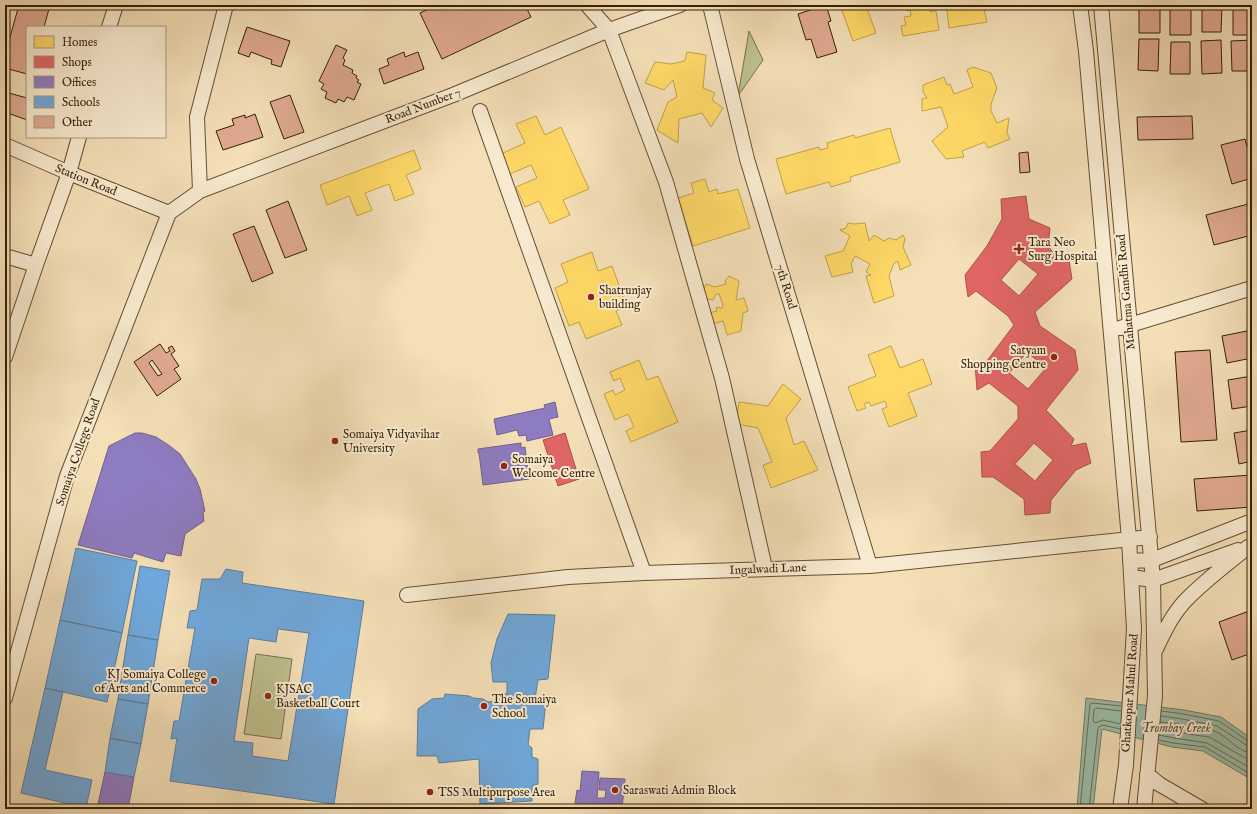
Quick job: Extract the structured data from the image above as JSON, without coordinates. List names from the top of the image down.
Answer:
{
  "streets": {
    "street": [
      "Road Number 7",
      "Station Road",
      "7th Road",
      "Mahatma Gandhi Road",
      "Somaiya College Road",
      "Ingalwadi Lane",
      "Ghatkopar Mahul Road"
    ]
  },
  "crossings": [
    ["Road Number 7", "Station Road"],
    ["Road Number 7", "Somaiya College Road"],
    ["Station Road", "Somaiya College Road"],
    ["7th Road", "Ingalwadi Lane"],
    ["Mahatma Gandhi Road", "Ingalwadi Lane"],
    ["Mahatma Gandhi Road", "Ghatkopar Mahul Road"]
  ],
  "water": ["Trombay Creek"],
  "places": {
    "health": ["Tara Neo Surg Hospital"],
    "other": [
      "Shatrunjay building",
      "Satyam Shopping Centre",
      "Somaiya Vidyavihar University",
      "Somaiya Welcome Centre",
      "KJ Somaiya College of Arts and Commerce",
      "KJSAC Basketball Court",
      "The Somaiya School",
      "Saraswati Admin Block",
      "TSS Multipurpose Area"
    ]
  },
  "legend": [
    "Homes",
    "Shops",
    "Offices",
    "Schools",
    "Other"
  ]
}
